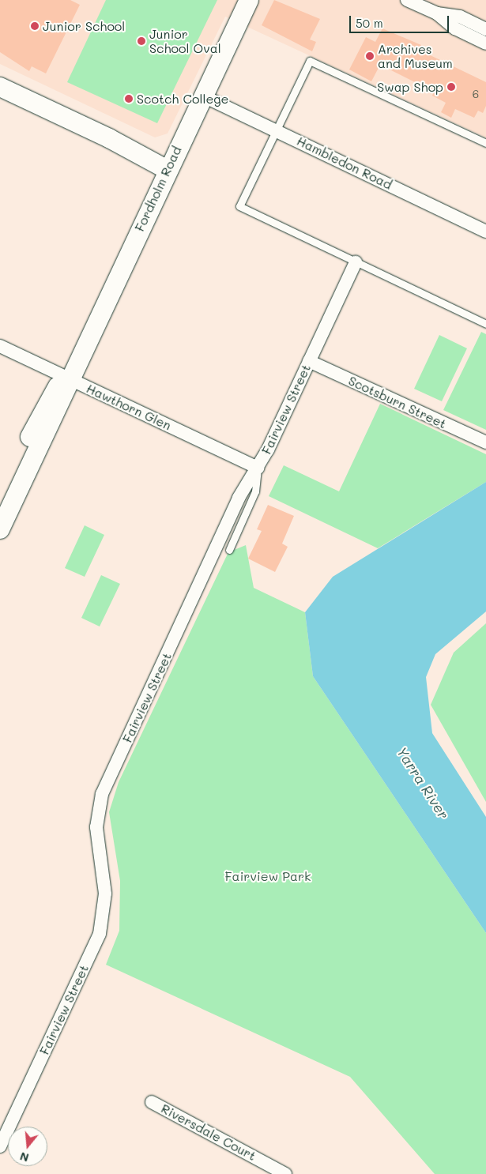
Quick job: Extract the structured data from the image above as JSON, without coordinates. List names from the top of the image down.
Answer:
{
  "streets": {
    "street": [
      "Hambledon Road",
      "Fordholm Road",
      "Scotsburn Street",
      "Hawthorn Glen",
      "Fairview Street",
      "Riversdale Court"
    ]
  },
  "crossings": [
    ["Hambledon Road", "Fordholm Road"],
    ["Fordholm Road", "Hawthorn Glen"],
    ["Scotsburn Street", "Fairview Street"],
    ["Hawthorn Glen", "Fairview Street"]
  ],
  "water": ["Yarra River"],
  "parks": ["Fairview Park"],
  "places": [
    "Junior School",
    "Junior School Oval",
    "Archives and Museum",
    "Swap Shop",
    "Scotch College"
  ],
  "house_numbers": ["6"],
  "scale_bar": "50 m",
  "north": "bottom"
}
